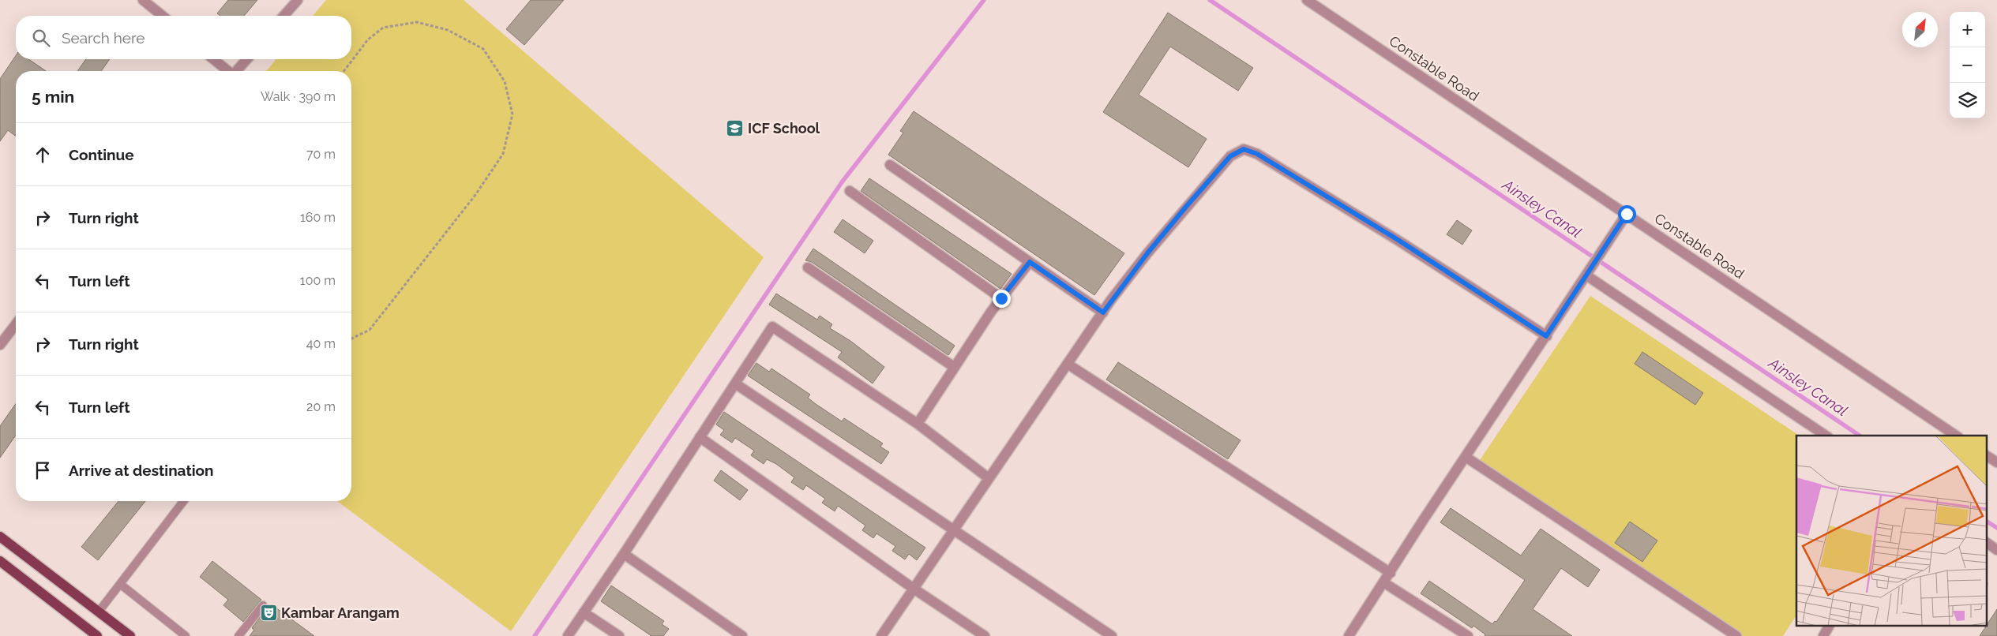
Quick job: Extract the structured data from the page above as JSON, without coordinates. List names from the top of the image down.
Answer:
{
  "streets": {
    "street": ["Constable Road"]
  },
  "water": ["Ainsley Canal"],
  "places": {
    "school or university": ["ICF School"],
    "theatre": ["Kambar Arangam"]
  },
  "north": "top right",
  "page": {
    "map_buttons": ["+", "−"],
    "search": "Search here",
    "heading": ["5 min", "Walk · 390 m"],
    "list": [
      ["Continue", "70 m"],
      ["Turn right", "160 m"],
      ["Turn left", "100 m"],
      ["Turn right", "40 m"],
      ["Turn left", "20 m"],
      "Arrive at destination"
    ]
  }
}
